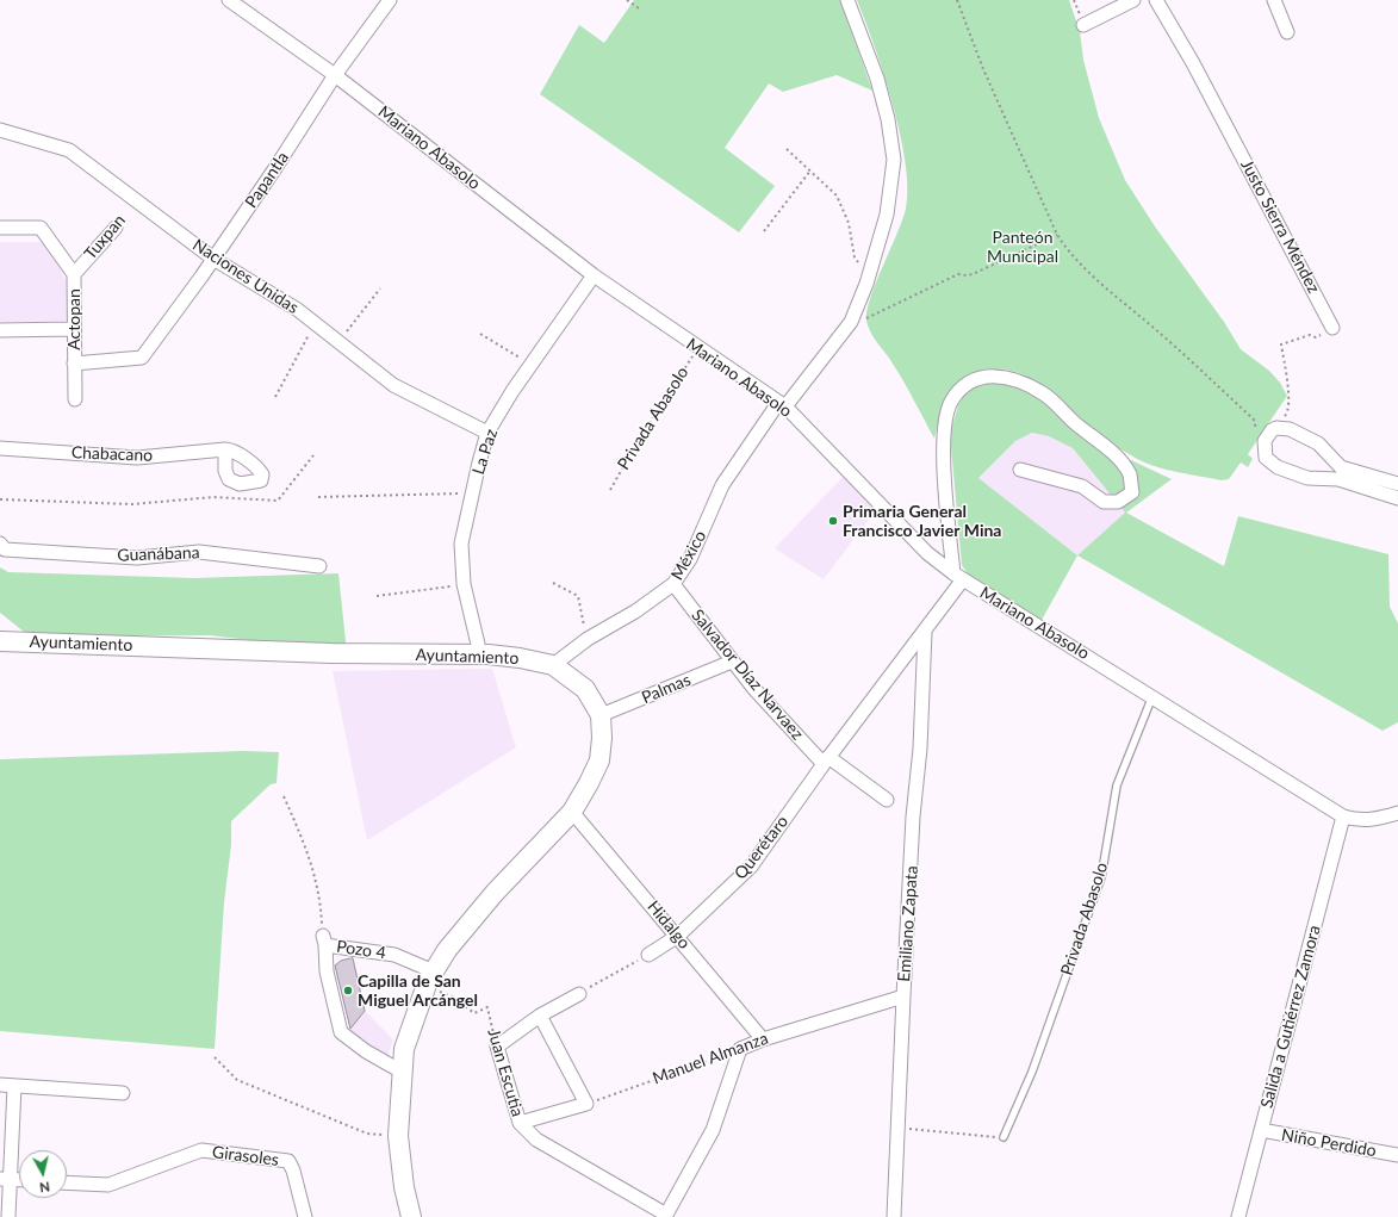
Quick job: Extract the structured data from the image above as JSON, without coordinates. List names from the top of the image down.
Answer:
{
  "streets": {
    "street": [
      "Mariano Abasolo",
      "Papantla",
      "Justo Sierra Méndez",
      "Tuxpan",
      "Naciones Unidas",
      "Actopan",
      "La Paz",
      "Chabacano",
      "Guanábana",
      "México",
      "Ayuntamiento",
      "Salvador Díaz Narvaez",
      "Palmas",
      "Querétaro",
      "Emiliano Zapata",
      "Hidalgo",
      "Pozo 4",
      "Salida a Gutiérrez Zamora",
      "Manuel Almanza",
      "Juan Escutia",
      "Niño Perdido",
      "Girasoles"
    ],
    "lane": ["Privada Abasolo"]
  },
  "crossings": [
    ["Mariano Abasolo", "Papantla"],
    ["Mariano Abasolo", "Privada Abasolo"],
    ["Mariano Abasolo", "La Paz"],
    ["Mariano Abasolo", "México"],
    ["Mariano Abasolo", "Querétaro"],
    ["Mariano Abasolo", "Salida a Gutiérrez Zamora"],
    ["Papantla", "Naciones Unidas"],
    ["Papantla", "Actopan"],
    ["Tuxpan", "Actopan"],
    ["Naciones Unidas", "La Paz"],
    ["La Paz", "Ayuntamiento"],
    ["México", "Ayuntamiento"],
    ["México", "Salvador Díaz Narvaez"],
    ["Ayuntamiento", "Palmas"],
    ["Salvador Díaz Narvaez", "Palmas"],
    ["Salvador Díaz Narvaez", "Querétaro"],
    ["Querétaro", "Emiliano Zapata"],
    ["Querétaro", "Hidalgo"],
    ["Emiliano Zapata", "Manuel Almanza"],
    ["Hidalgo", "Manuel Almanza"],
    ["Pozo 4", "Juan Escutia"],
    ["Salida a Gutiérrez Zamora", "Niño Perdido"],
    ["Manuel Almanza", "Juan Escutia"]
  ],
  "parks": ["Panteón Municipal"],
  "places": ["Primaria General Francisco Javier Mina", "Capilla de San Miguel Arcángel"],
  "north": "bottom"
}
